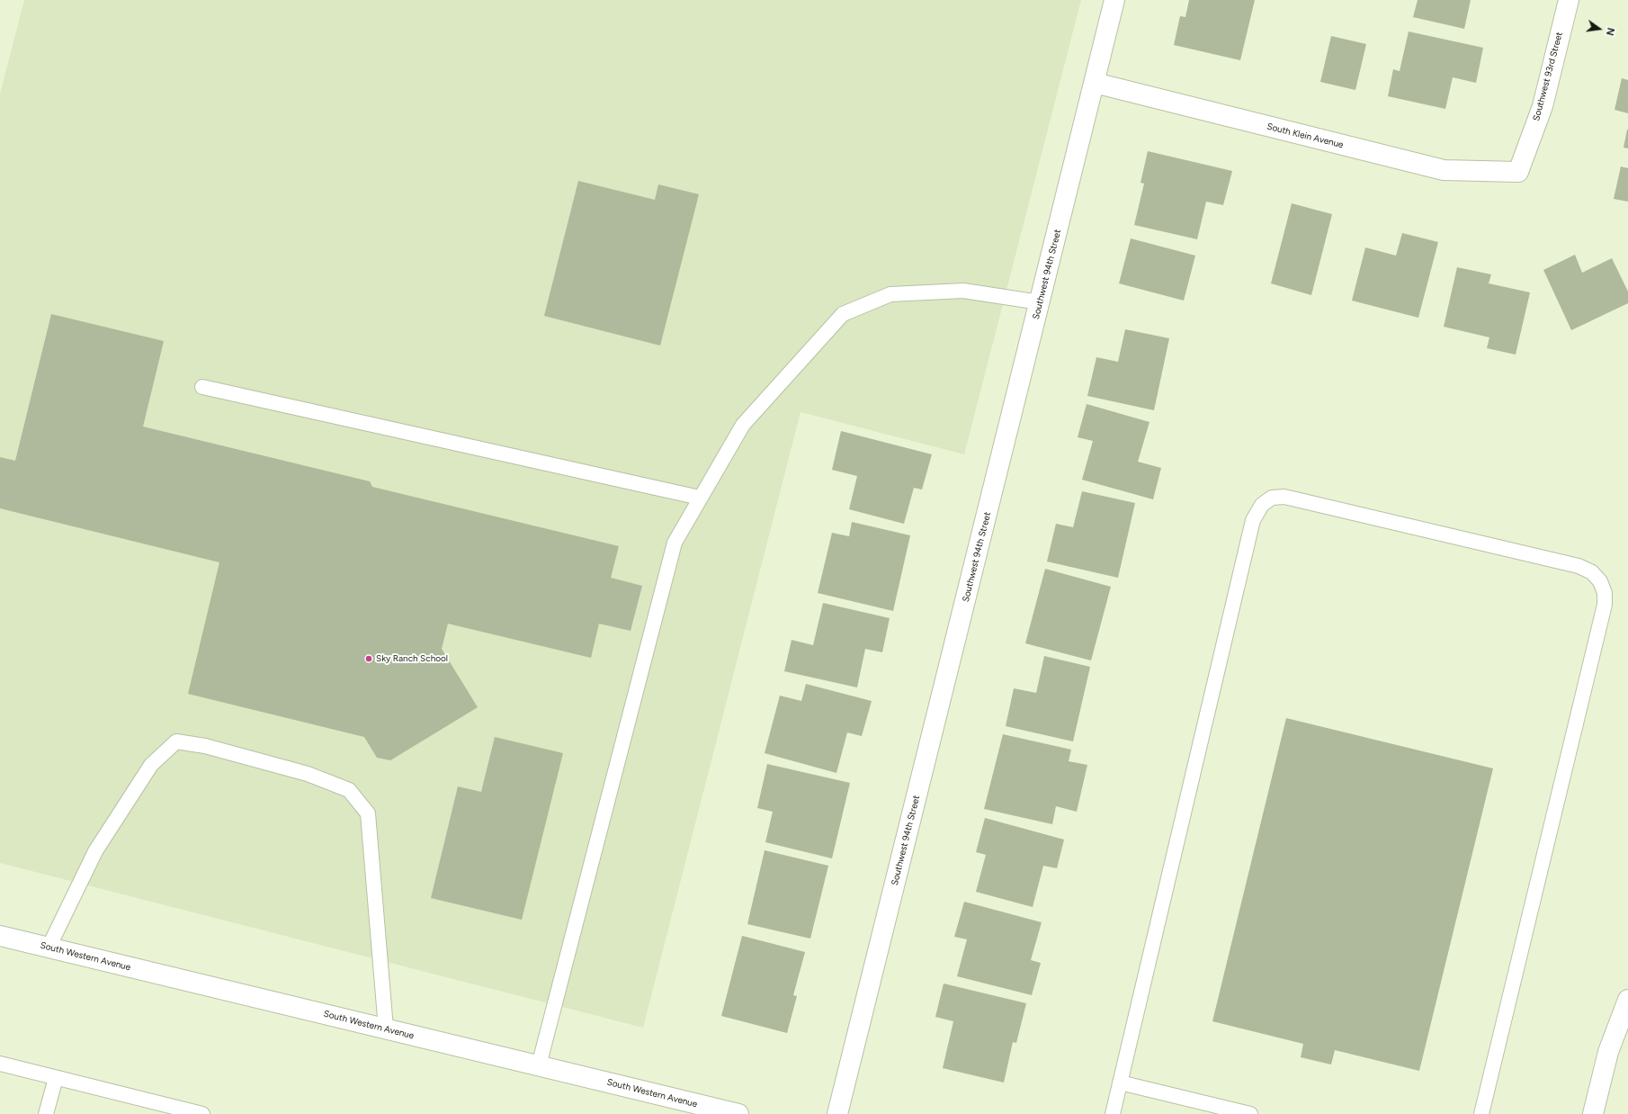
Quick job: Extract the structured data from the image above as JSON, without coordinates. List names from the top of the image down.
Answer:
{
  "streets": {
    "street": [
      "Southwest 93rd Street",
      "South Klein Avenue",
      "Southwest 94th Street",
      "South Western Avenue"
    ]
  },
  "crossings": [
    ["Southwest 93rd Street", "South Klein Avenue"],
    ["South Klein Avenue", "Southwest 94th Street"]
  ],
  "places": ["Sky Ranch School"],
  "north": "right"
}
